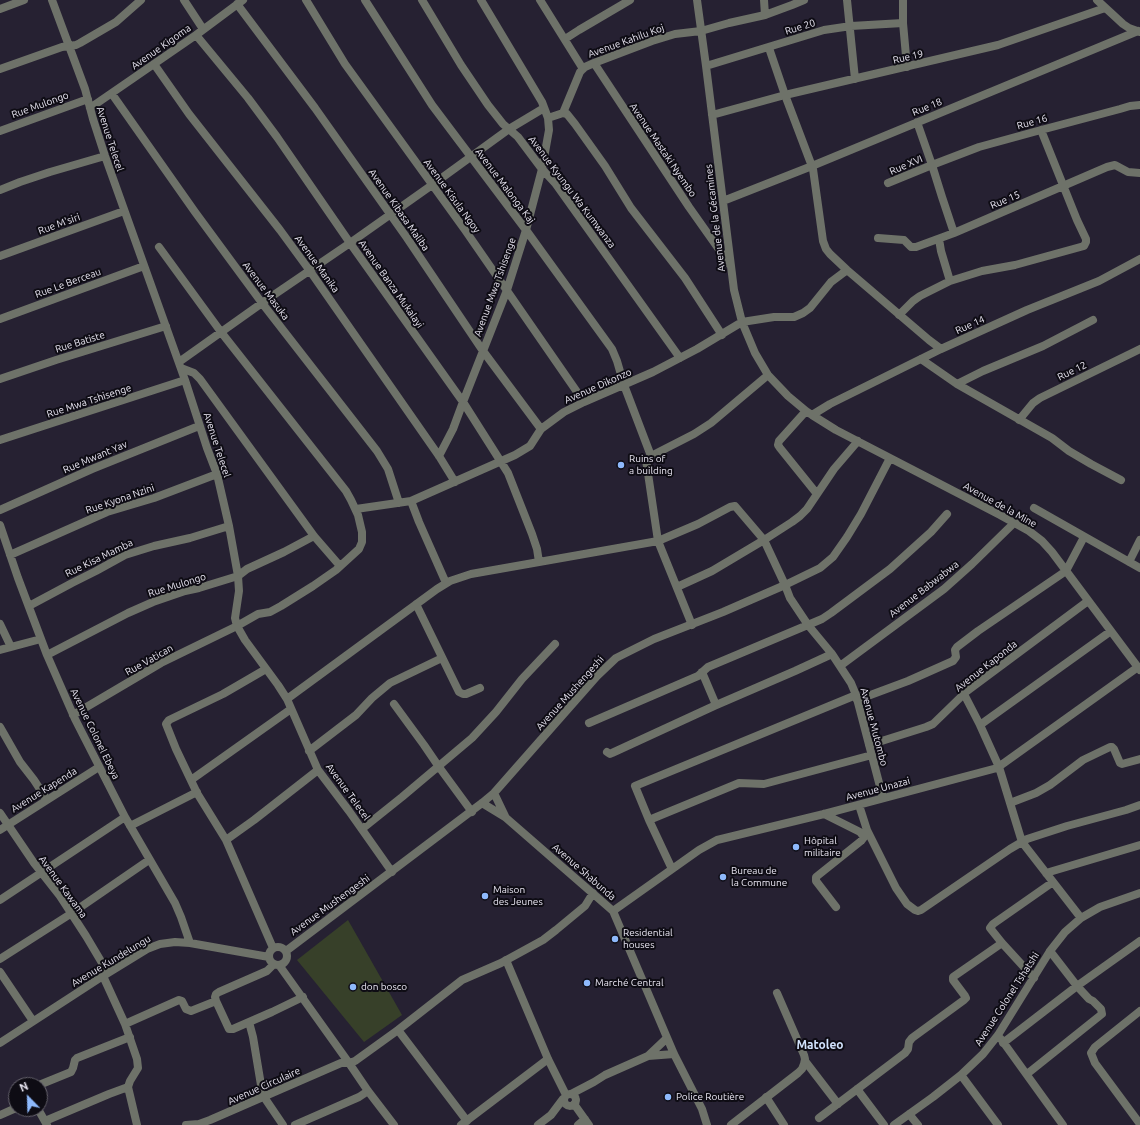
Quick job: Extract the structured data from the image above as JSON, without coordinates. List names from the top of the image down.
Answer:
{
  "streets": {
    "street": [
      "Rue 20",
      "Avenue Kahilu Koj",
      "Avenue Kigoma",
      "Rue 19",
      "Rue Mulongo",
      "Rue 18",
      "Rue 16",
      "Avenue Telecel",
      "Avenue Mastaki Nyembo",
      "Rue XVI",
      "Avenue Malonga Kaj",
      "Avenue Kyungu Wa Kumwanza",
      "Avenue Kisula Ngoy",
      "Rue 15",
      "Avenue Kibasa Maliba",
      "Avenue de la Gécamines",
      "Rue M'siri",
      "Avenue Manika",
      "Rue Le Berceau",
      "Avenue Banza Mukalayi",
      "Avenue Mwa Tshisenge",
      "Avenue Masuka",
      "Rue 14",
      "Rue Batiste",
      "Rue 12",
      "Avenue Dikonzo",
      "Rue Mwa Tshisenge",
      "Rue Mwant Yav",
      "Rue Kyona Nzini",
      "Avenue de la Mine",
      "Rue Kisa Mamba",
      "Avenue Babwabwa",
      "Rue Vatican",
      "Avenue Kaponda",
      "Avenue Mushengeshi",
      "Avenue Mutombo",
      "Avenue Colonel Ebeya",
      "Avenue Unazai",
      "Avenue Kapenda",
      "Avenue Shabunda",
      "Avenue Kawama",
      "Avenue Kundelungu",
      "Avenue Colonel Tshatshi",
      "Avenue Circulaire"
    ]
  },
  "crossings": [
    ["Rue 20", "Avenue de la Gécamines"],
    ["Avenue Kahilu Koj", "Avenue Mastaki Nyembo"],
    ["Avenue Kahilu Koj", "Avenue de la Gécamines"],
    ["Avenue Kigoma", "Avenue Telecel"],
    ["Avenue Kigoma", "Avenue Kibasa Maliba"],
    ["Avenue Kigoma", "Avenue Manika"],
    ["Avenue Kigoma", "Avenue Banza Mukalayi"],
    ["Avenue Kigoma", "Avenue Masuka"],
    ["Rue 19", "Avenue de la Gécamines"],
    ["Rue Mulongo", "Avenue Telecel"],
    ["Rue Mulongo", "Avenue Colonel Ebeya"],
    ["Rue 18", "Avenue de la Gécamines"],
    ["Rue 16", "Rue XVI"],
    ["Avenue Telecel", "Rue M'siri"],
    ["Avenue Telecel", "Rue Le Berceau"],
    ["Avenue Telecel", "Rue Batiste"],
    ["Avenue Telecel", "Rue Mwa Tshisenge"],
    ["Avenue Telecel", "Rue Mwant Yav"],
    ["Avenue Telecel", "Rue Kyona Nzini"],
    ["Avenue Telecel", "Rue Kisa Mamba"],
    ["Avenue Telecel", "Rue Vatican"],
    ["Avenue Telecel", "Avenue Mushengeshi"],
    ["Avenue Mastaki Nyembo", "Avenue de la Gécamines"],
    ["Avenue Malonga Kaj", "Avenue Mwa Tshisenge"],
    ["Avenue Malonga Kaj", "Avenue Dikonzo"],
    ["Avenue Kyungu Wa Kumwanza", "Avenue Mwa Tshisenge"],
    ["Avenue Kyungu Wa Kumwanza", "Avenue Dikonzo"],
    ["Avenue Kisula Ngoy", "Avenue Mwa Tshisenge"],
    ["Avenue Kisula Ngoy", "Avenue Dikonzo"],
    ["Avenue Kibasa Maliba", "Avenue Mwa Tshisenge"],
    ["Avenue Kibasa Maliba", "Avenue Dikonzo"],
    ["Avenue de la Gécamines", "Rue 14"],
    ["Avenue de la Gécamines", "Avenue Dikonzo"],
    ["Avenue de la Gécamines", "Avenue de la Mine"],
    ["Avenue Manika", "Avenue Mwa Tshisenge"],
    ["Avenue Manika", "Avenue Dikonzo"],
    ["Avenue Banza Mukalayi", "Avenue Mwa Tshisenge"],
    ["Avenue Banza Mukalayi", "Avenue Dikonzo"],
    ["Avenue Masuka", "Avenue Dikonzo"],
    ["Rue 14", "Avenue de la Mine"],
    ["Avenue Dikonzo", "Rue Vatican"],
    ["Rue Kyona Nzini", "Avenue Colonel Ebeya"],
    ["Avenue de la Mine", "Avenue Babwabwa"],
    ["Avenue de la Mine", "Avenue Kaponda"],
    ["Avenue de la Mine", "Avenue Mushengeshi"],
    ["Avenue de la Mine", "Avenue Unazai"],
    ["Rue Kisa Mamba", "Avenue Colonel Ebeya"],
    ["Avenue Babwabwa", "Avenue Mutombo"],
    ["Rue Vatican", "Avenue Colonel Ebeya"],
    ["Avenue Kaponda", "Avenue Mutombo"],
    ["Avenue Mushengeshi", "Avenue Mutombo"],
    ["Avenue Mushengeshi", "Avenue Shabunda"],
    ["Avenue Mushengeshi", "Avenue Kundelungu"],
    ["Avenue Mutombo", "Avenue Unazai"],
    ["Avenue Colonel Ebeya", "Avenue Kapenda"],
    ["Avenue Colonel Ebeya", "Avenue Kundelungu"],
    ["Avenue Unazai", "Avenue Shabunda"],
    ["Avenue Kapenda", "Avenue Kawama"],
    ["Avenue Shabunda", "Avenue Circulaire"],
    ["Avenue Kawama", "Avenue Kundelungu"]
  ],
  "districts": ["Matoleo"],
  "places": [
    "Ruins of a building",
    "Hôpital militaire",
    "Bureau de la Commune",
    "Maison des Jeunes",
    "Residential houses",
    "Marché Central",
    "don bosco",
    "Police Routière"
  ],
  "north": "top left"
}
